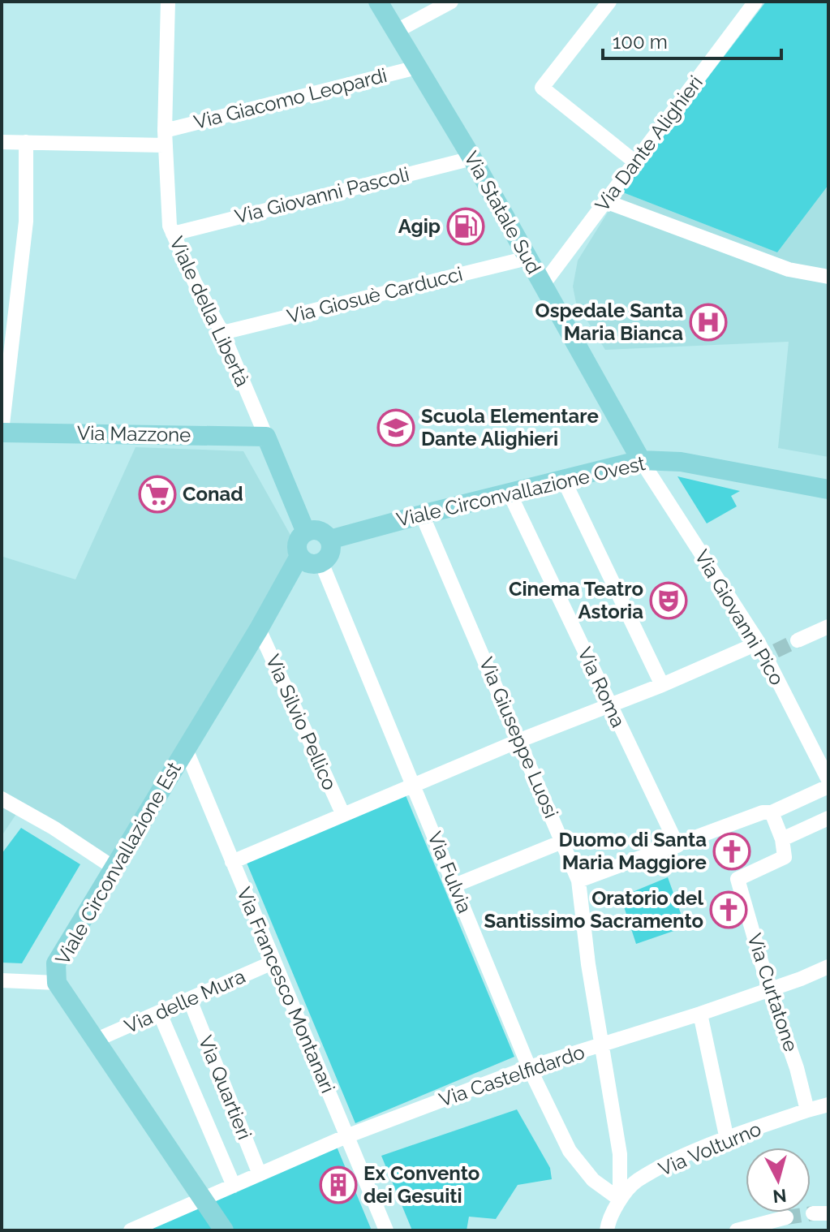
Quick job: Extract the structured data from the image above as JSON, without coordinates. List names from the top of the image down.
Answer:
{
  "streets": {
    "main road": [
      "Via Statale Sud",
      "Viale della Libertà",
      "Via Mazzone",
      "Viale Circonvallazione Ovest",
      "Viale Circonvallazione Est"
    ],
    "street": [
      "Via Giacomo Leopardi",
      "Via Dante Alighieri",
      "Via Giovanni Pascoli",
      "Via Giosuè Carducci",
      "Via Giovanni Pico",
      "Via Roma",
      "Via Silvio Pellico",
      "Via Giuseppe Luosi",
      "Via Fulvia",
      "Via Francesco Montanari",
      "Via Curtatone",
      "Via delle Mura",
      "Via Castelfidardo",
      "Via Quartieri",
      "Via Volturno"
    ]
  },
  "crossings": [
    ["Via Giacomo Leopardi", "Via Statale Sud"],
    ["Via Giacomo Leopardi", "Viale della Libertà"],
    ["Via Dante Alighieri", "Via Statale Sud"],
    ["Via Giovanni Pascoli", "Via Statale Sud"],
    ["Via Giovanni Pascoli", "Viale della Libertà"],
    ["Via Statale Sud", "Via Giosuè Carducci"],
    ["Via Statale Sud", "Viale Circonvallazione Ovest"],
    ["Via Statale Sud", "Via Giovanni Pico"],
    ["Via Giosuè Carducci", "Viale della Libertà"],
    ["Viale della Libertà", "Via Mazzone"],
    ["Viale della Libertà", "Viale Circonvallazione Ovest"],
    ["Viale della Libertà", "Viale Circonvallazione Est"],
    ["Viale della Libertà", "Via Fulvia"],
    ["Viale Circonvallazione Ovest", "Via Giovanni Pico"],
    ["Viale Circonvallazione Ovest", "Via Roma"],
    ["Viale Circonvallazione Ovest", "Via Giuseppe Luosi"],
    ["Viale Circonvallazione Ovest", "Viale Circonvallazione Est"],
    ["Viale Circonvallazione Ovest", "Via Fulvia"],
    ["Via Silvio Pellico", "Viale Circonvallazione Est"],
    ["Via Giuseppe Luosi", "Via Fulvia"],
    ["Via Giuseppe Luosi", "Via Castelfidardo"],
    ["Via Giuseppe Luosi", "Via Volturno"],
    ["Viale Circonvallazione Est", "Via Fulvia"],
    ["Viale Circonvallazione Est", "Via Francesco Montanari"],
    ["Viale Circonvallazione Est", "Via delle Mura"],
    ["Viale Circonvallazione Est", "Via Castelfidardo"],
    ["Via Fulvia", "Via Castelfidardo"],
    ["Via Fulvia", "Via Volturno"],
    ["Via Francesco Montanari", "Via delle Mura"],
    ["Via Francesco Montanari", "Via Castelfidardo"],
    ["Via Curtatone", "Via Castelfidardo"],
    ["Via Curtatone", "Via Volturno"],
    ["Via delle Mura", "Via Quartieri"],
    ["Via Castelfidardo", "Via Quartieri"]
  ],
  "places": {
    "fuel station": ["Agip"],
    "hospital": ["Ospedale Santa Maria Bianca"],
    "school or university": ["Scuola Elementare Dante Alighieri"],
    "supermarket": ["Conad"],
    "theatre": ["Cinema Teatro Astoria"],
    "church": ["Duomo di Santa Maria Maggiore", "Oratorio del Santissimo Sacramento"],
    "building": ["Ex Convento dei Gesuiti"]
  },
  "scale_bar": "100 m",
  "north": "bottom"
}
